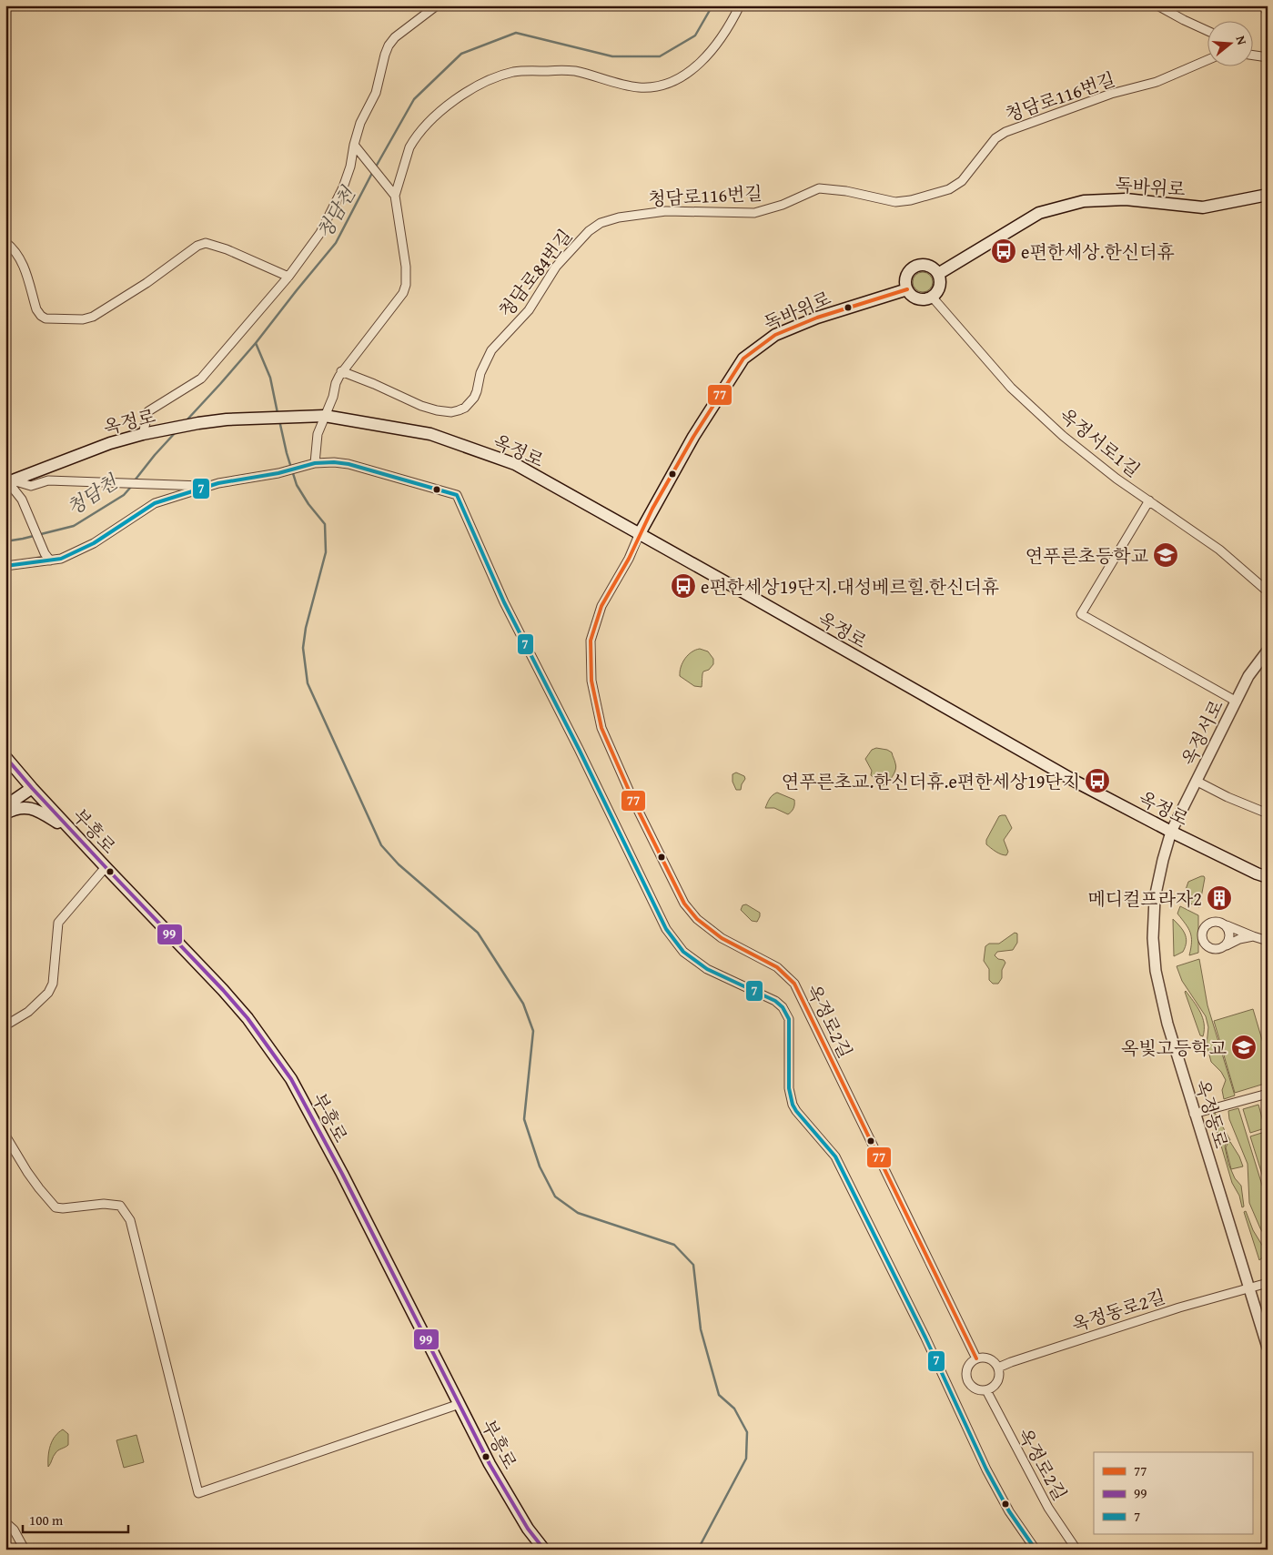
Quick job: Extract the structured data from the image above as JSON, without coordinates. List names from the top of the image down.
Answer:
{
  "streets": {
    "main road": ["독바위로", "옥정로", "부흥로"],
    "street": [
      "청담로116번길",
      "청담로84번길",
      "옥정서로1길",
      "옥정서로",
      "옥정로2길",
      "옥정동로",
      "옥정동로2길"
    ]
  },
  "crossings": [
    ["청담로116번길", "청담로84번길"],
    ["독바위로", "옥정로"],
    ["독바위로", "옥정서로1길"],
    ["독바위로", "옥정로2길"],
    ["옥정로", "옥정서로"],
    ["옥정로", "옥정로2길"],
    ["옥정로", "옥정동로"],
    ["옥정서로", "옥정동로"],
    ["옥정로2길", "옥정동로2길"],
    ["옥정동로", "옥정동로2길"]
  ],
  "water": ["청담천"],
  "places": {
    "bus stop": ["e편한세상.한신더휴", "e편한세상19단지.대성베르힐.한신더휴", "연푸른초교.한신더휴.e편한세상19단지"],
    "school or university": ["연푸른초등학교", "옥빛고등학교"],
    "building": ["메디컬프라자2"]
  },
  "lines": ["transit line 77", "transit line 7", "transit line 99"],
  "legend": ["77", "99", "7"],
  "scale_bar": "100 m",
  "north": "right"
}
